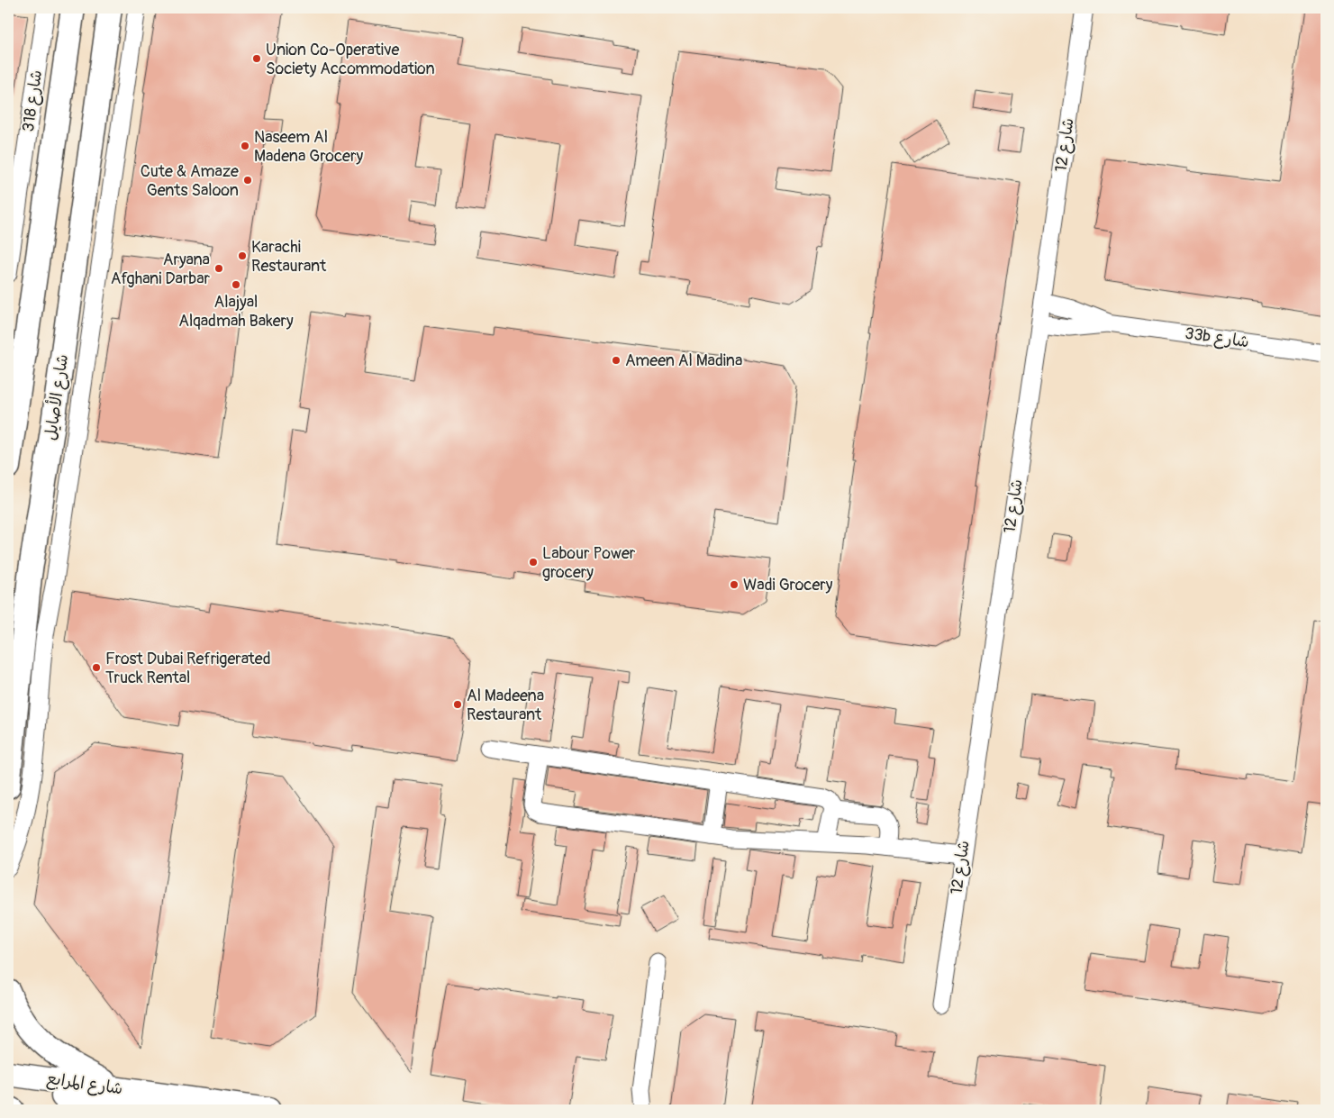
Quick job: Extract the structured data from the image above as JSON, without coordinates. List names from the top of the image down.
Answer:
{
  "streets": {
    "main road": ["شارع الأصايل", "شارع المرابع"],
    "street": ["شارع 318", "شارع 12", "33b شارع"]
  },
  "crossings": [
    ["شارع 12", "33b شارع"]
  ],
  "places": [
    "Union Co-Operative Society Accommodation",
    "Naseem Al Madena Grocery",
    "Cute & Amaze Gents Saloon",
    "Karachi Restaurant",
    "Aryana Afghani Darbar",
    "Alajyal Alqadmah Bakery",
    "Ameen Al Madina",
    "Labour Power grocery",
    "Wadi Grocery",
    "Frost Dubai Refrigerated Truck Rental",
    "Al Madeena Restaurant"
  ]
}
